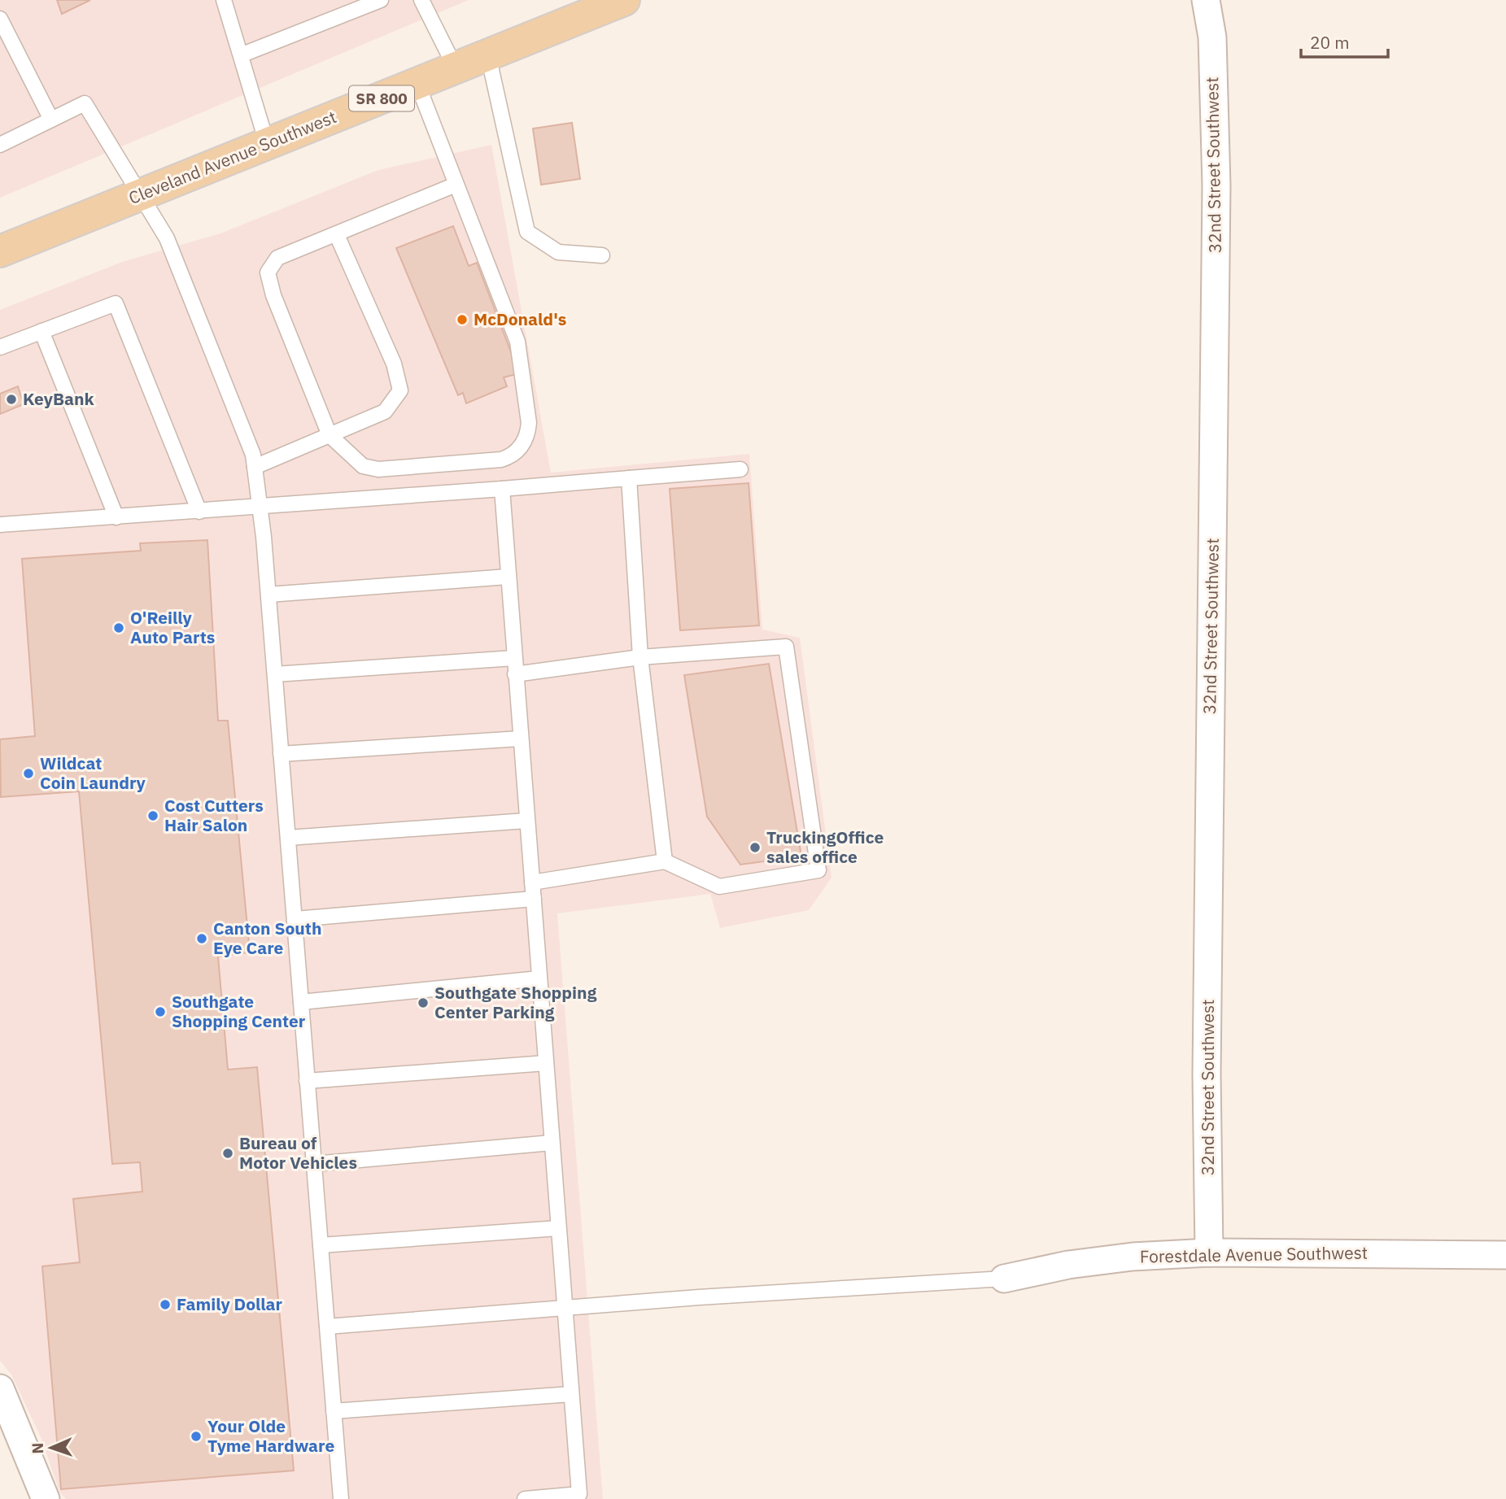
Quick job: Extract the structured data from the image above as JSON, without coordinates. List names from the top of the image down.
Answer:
{
  "streets": {
    "main road": ["SR 800", "Cleveland Avenue Southwest"],
    "street": ["32nd Street Southwest", "Forestdale Avenue Southwest"]
  },
  "crossings": [
    ["32nd Street Southwest", "Forestdale Avenue Southwest"]
  ],
  "places": [
    "McDonald's",
    "KeyBank",
    "O'Reilly Auto Parts",
    "Wildcat Coin Laundry",
    "Cost Cutters Hair Salon",
    "TruckingOffice sales office",
    "Canton South Eye Care",
    "Southgate Shopping Center Parking",
    "Southgate Shopping Center",
    "Bureau of Motor Vehicles",
    "Family Dollar",
    "Your Olde Tyme Hardware"
  ],
  "scale_bar": "20 m",
  "north": "left"
}
